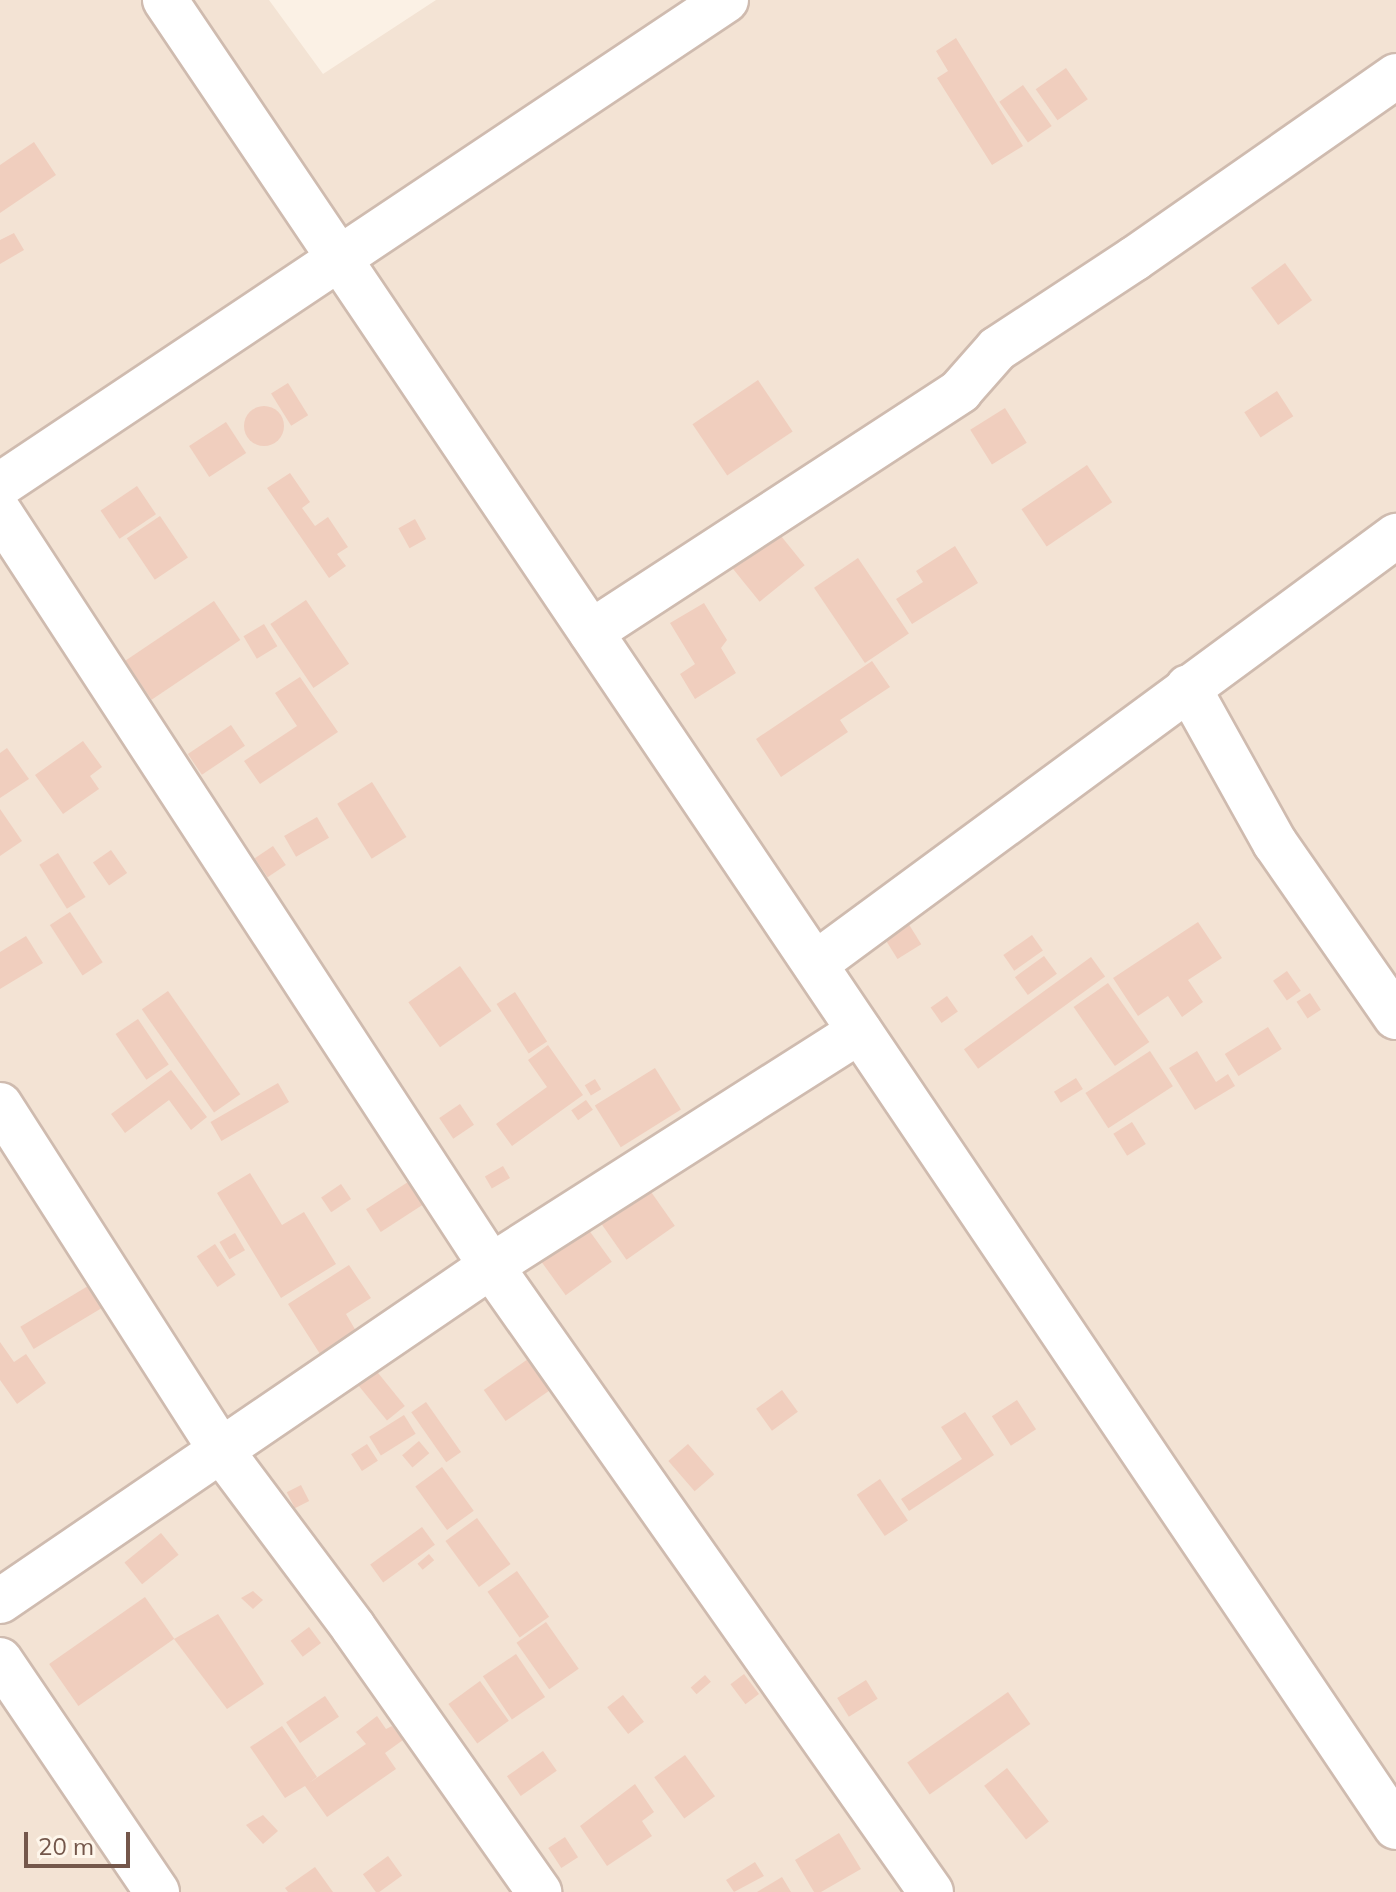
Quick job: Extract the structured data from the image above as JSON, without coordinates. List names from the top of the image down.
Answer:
{
  "scale_bar": "20 m"
}
